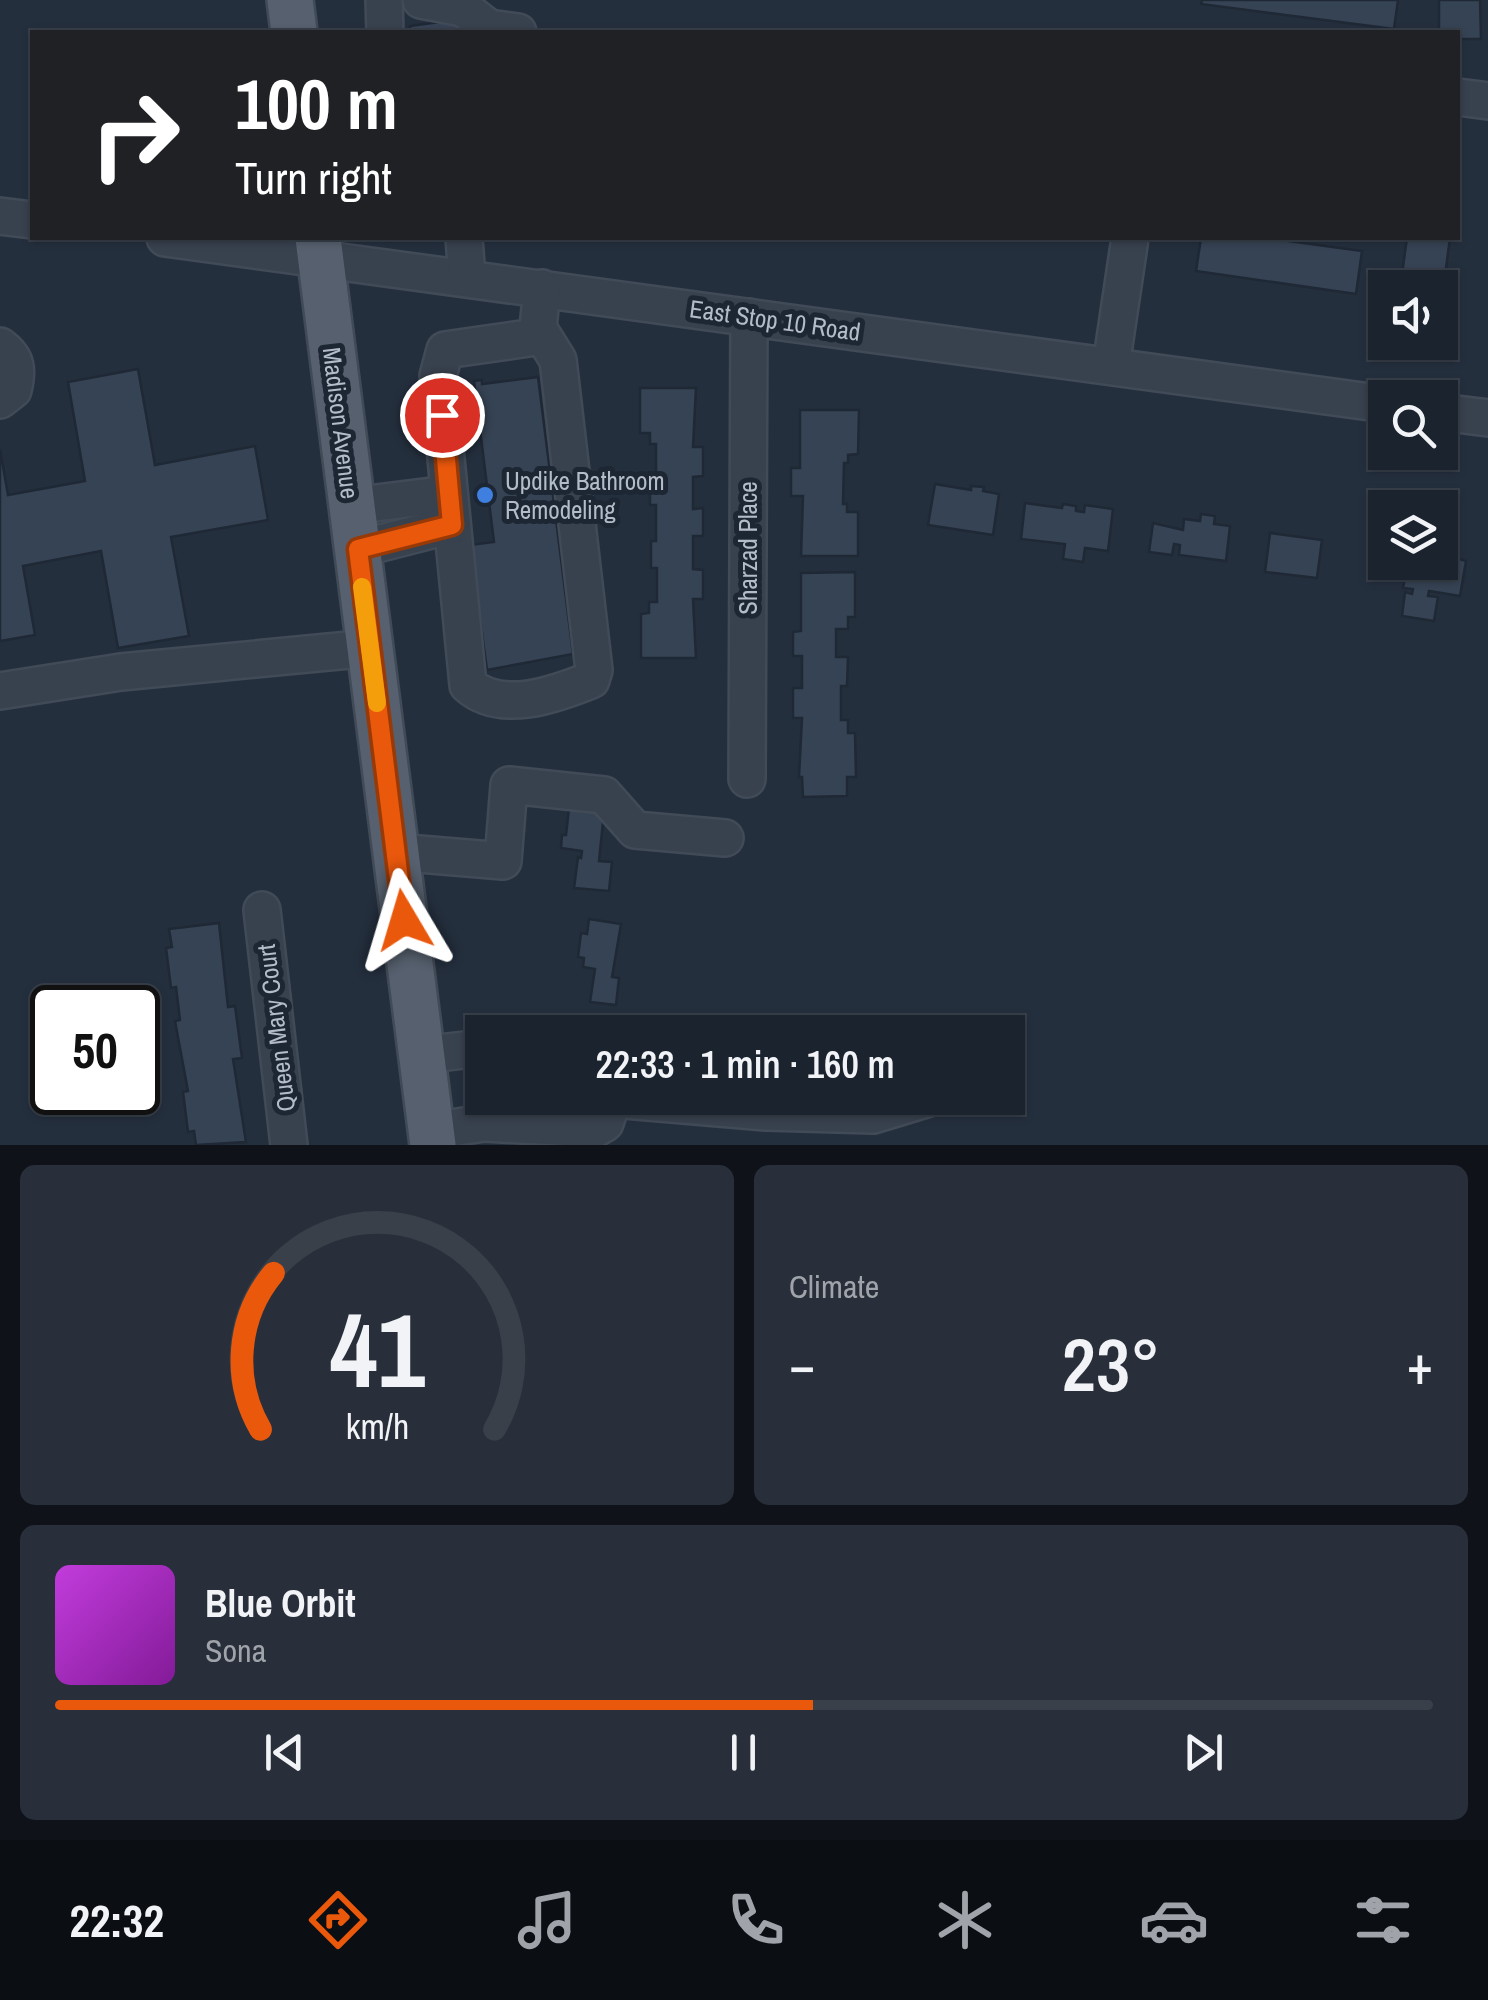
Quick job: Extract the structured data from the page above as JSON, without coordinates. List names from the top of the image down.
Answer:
{
  "streets": {
    "main road": ["Madison Avenue"],
    "street": ["East Stop 10 Road", "Sharzad Place", "Queen Mary Court"]
  },
  "crossings": [
    ["East Stop 10 Road", "Madison Avenue"],
    ["East Stop 10 Road", "Sharzad Place"]
  ],
  "places": ["Updike Bathroom Remodeling"],
  "page": {
    "turn": ["100 m", "Turn right"],
    "limit": "50",
    "trip": "22:33 · 1 min · 160 m",
    "tile": "Climate",
    "heat": ["−", "23°", "+"],
    "song": ["Blue Orbit", "Sona"],
    "tabs": "22:32",
    "gauge": ["41", "km/h"]
  }
}
